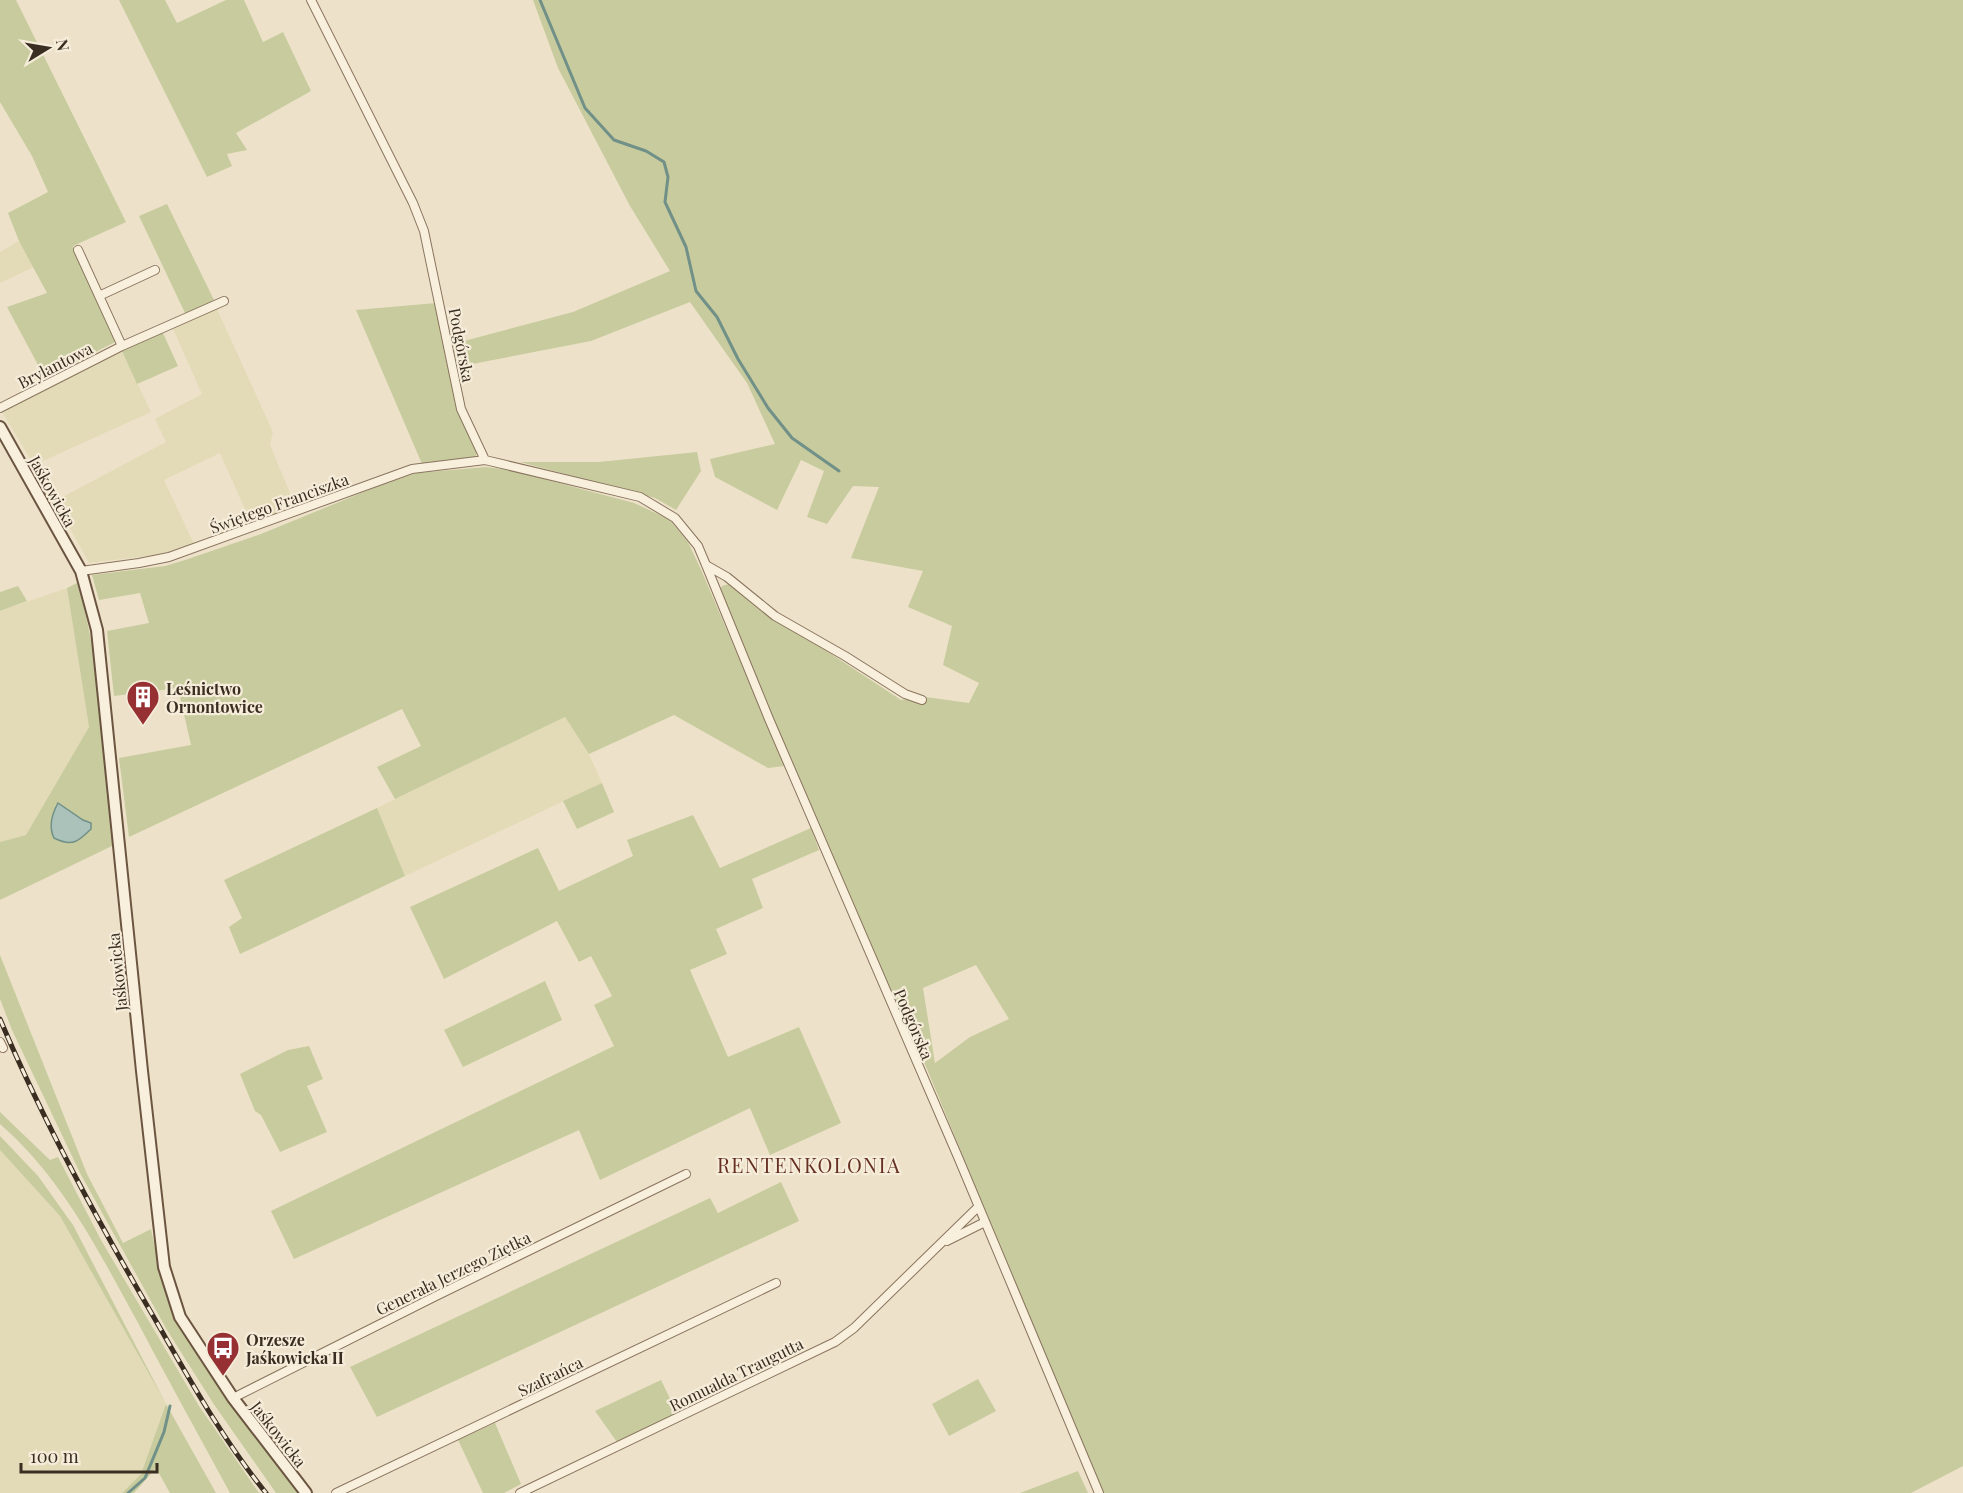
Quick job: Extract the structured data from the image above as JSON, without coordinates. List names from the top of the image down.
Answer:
{
  "streets": {
    "street": [
      "Podgórska",
      "Brylantowa",
      "Jaśkowicka",
      "Świętego Franciszka",
      "Generała Jerzego Ziętka",
      "Romualda Traugutta",
      "Szafrańca"
    ]
  },
  "crossings": [
    ["Podgórska", "Świętego Franciszka"],
    ["Podgórska", "Romualda Traugutta"],
    ["Jaśkowicka", "Świętego Franciszka"],
    ["Jaśkowicka", "Generała Jerzego Ziętka"]
  ],
  "districts": ["RENTENKOLONIA"],
  "places": {
    "building": ["Leśnictwo Ornontowice"],
    "bus stop": ["Orzesze Jaśkowicka II"]
  },
  "scale_bar": "100 m",
  "north": "right"
}
